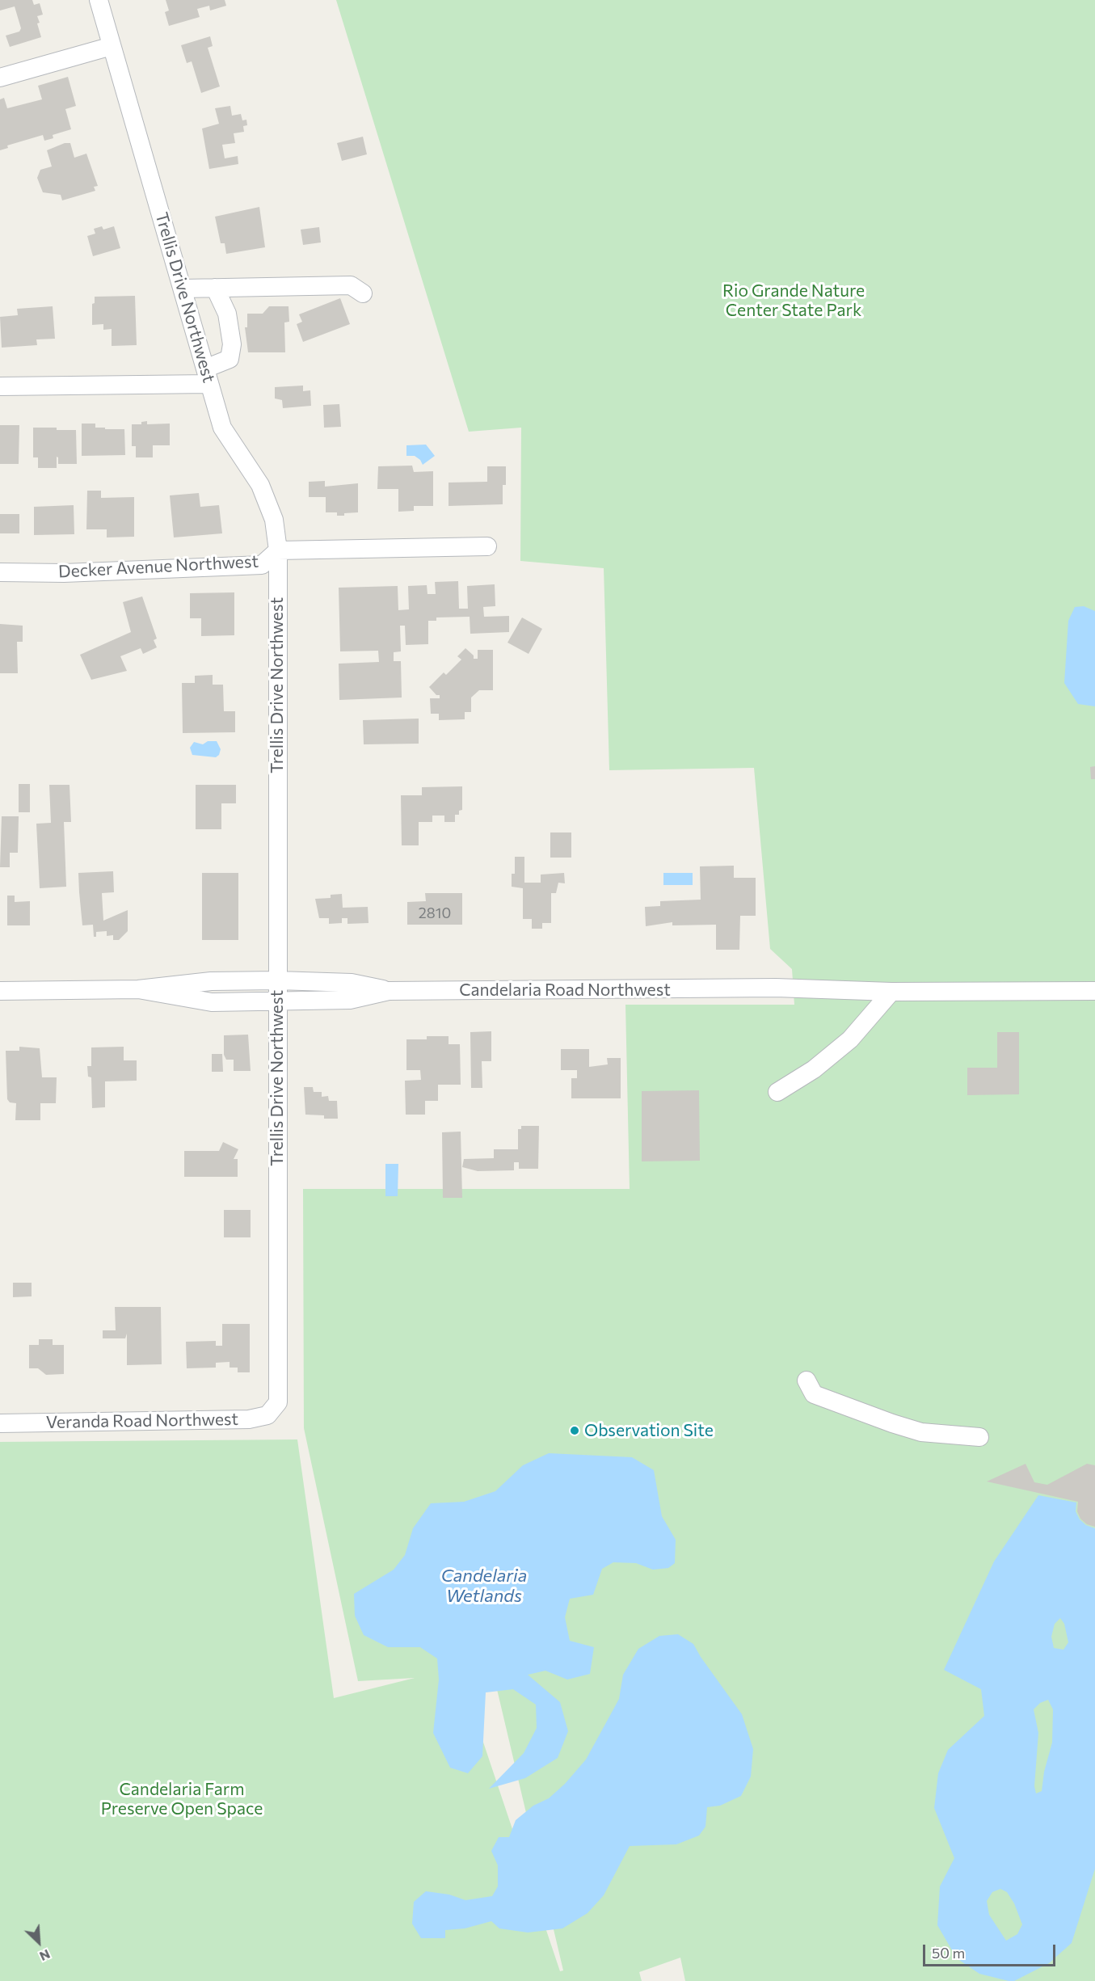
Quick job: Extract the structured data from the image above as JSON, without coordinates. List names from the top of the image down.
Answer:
{
  "streets": {
    "street": [
      "Trellis Drive Northwest",
      "Decker Avenue Northwest",
      "Candelaria Road Northwest",
      "Veranda Road Northwest"
    ]
  },
  "crossings": [
    ["Trellis Drive Northwest", "Decker Avenue Northwest"],
    ["Trellis Drive Northwest", "Candelaria Road Northwest"],
    ["Trellis Drive Northwest", "Veranda Road Northwest"]
  ],
  "water": ["Candelaria Wetlands"],
  "parks": ["Rio Grande Nature Center State Park", "Candelaria Farm Preserve Open Space"],
  "places": ["Observation Site"],
  "house_numbers": ["2810"],
  "scale_bar": "50 m",
  "north": "bottom right"
}
